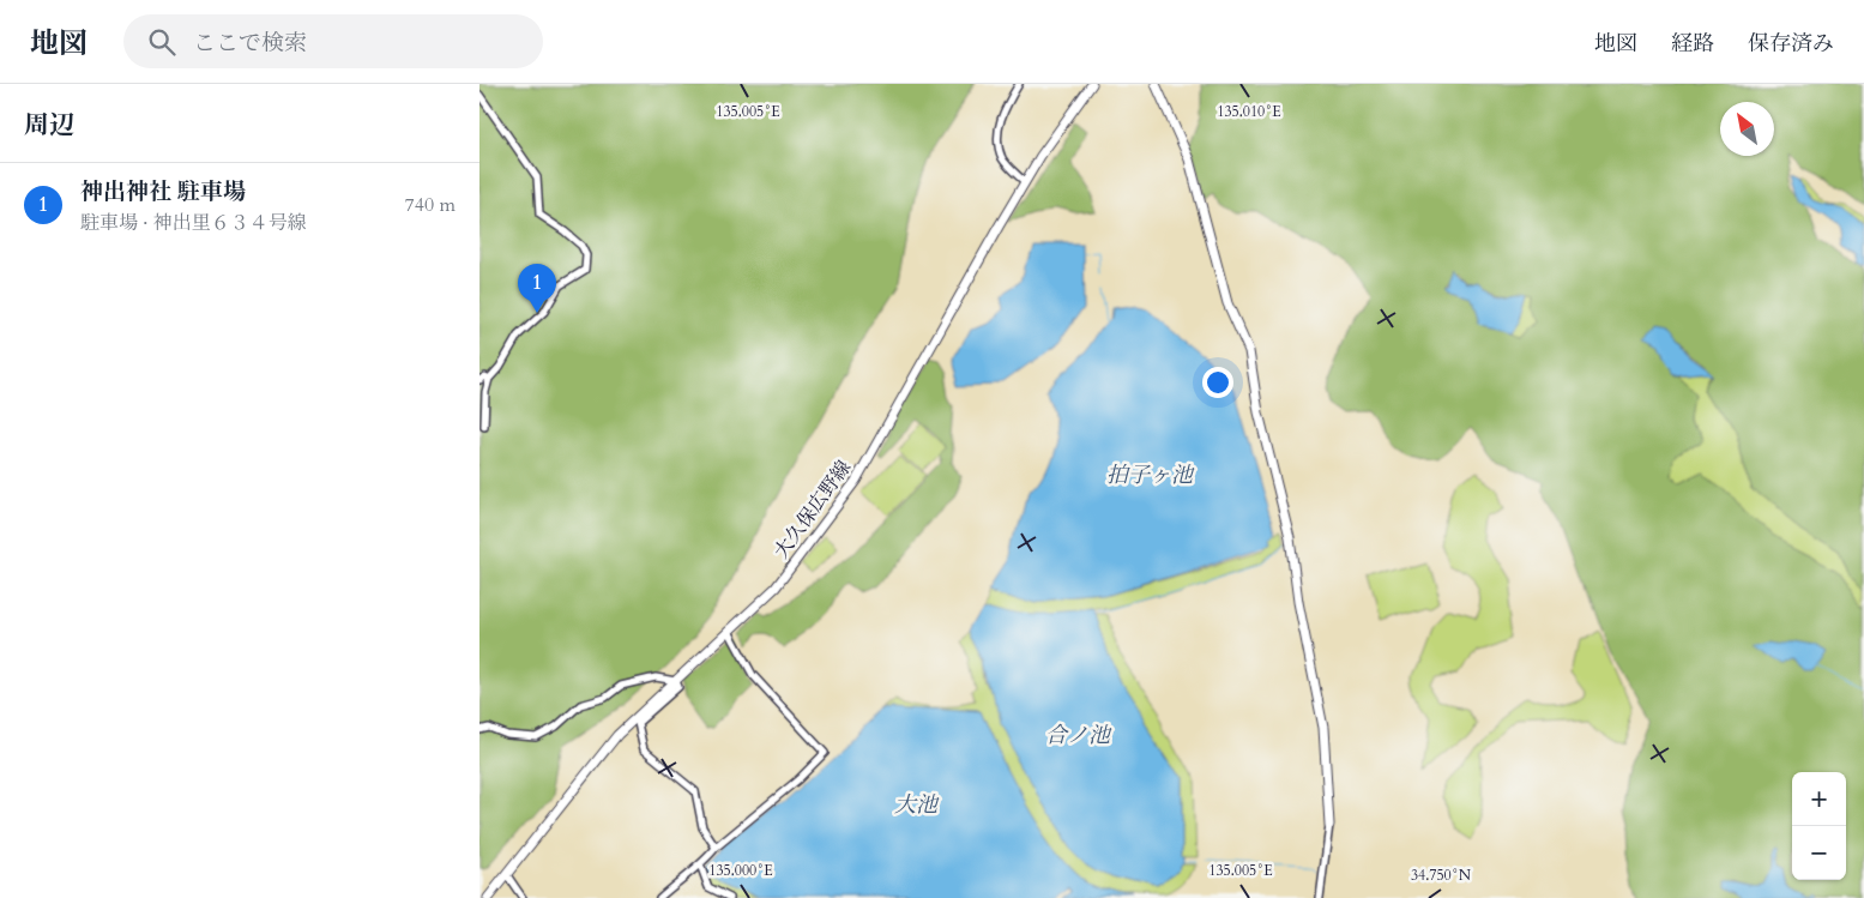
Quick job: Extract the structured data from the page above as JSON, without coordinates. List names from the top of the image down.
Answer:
{
  "streets": {
    "street": ["大久保広野線"]
  },
  "water": ["拍子ヶ池", "合ノ池", "大池"],
  "north": "top left",
  "page": {
    "header": "地図",
    "search": "ここで検索",
    "nav": ["地図", "経路", "保存済み"],
    "heading": "周辺",
    "list": [
      {
        "mark": "1",
        "name": "神出神社 駐車場",
        "note": "駐車場 · 神出里６３４号線",
        "value": "740 m"
      }
    ],
    "pins": "1",
    "map_buttons": ["+", "−"]
  },
  "coordinates": [
    "135.005°E",
    "135.010°E",
    "135.000°E",
    "34.750°N"
  ]
}
